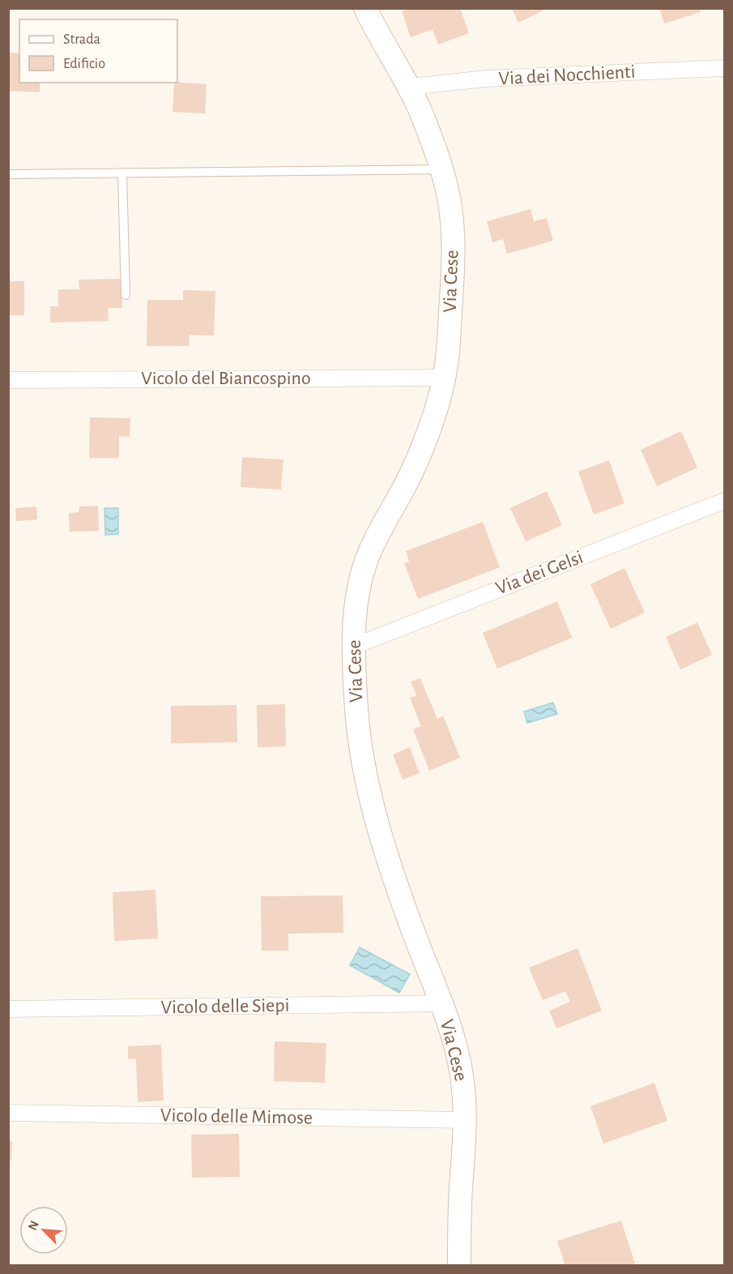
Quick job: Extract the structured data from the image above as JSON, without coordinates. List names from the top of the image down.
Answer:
{
  "streets": {
    "street": [
      "Via dei Nocchienti",
      "Via Cese",
      "Vicolo del Biancospino",
      "Via dei Gelsi",
      "Vicolo delle Siepi",
      "Vicolo delle Mimose"
    ]
  },
  "crossings": [
    ["Via dei Nocchienti", "Via Cese"],
    ["Via Cese", "Vicolo del Biancospino"],
    ["Via Cese", "Via dei Gelsi"],
    ["Via Cese", "Vicolo delle Siepi"],
    ["Via Cese", "Vicolo delle Mimose"]
  ],
  "legend": ["Strada", "Edificio"],
  "north": "top left"
}
